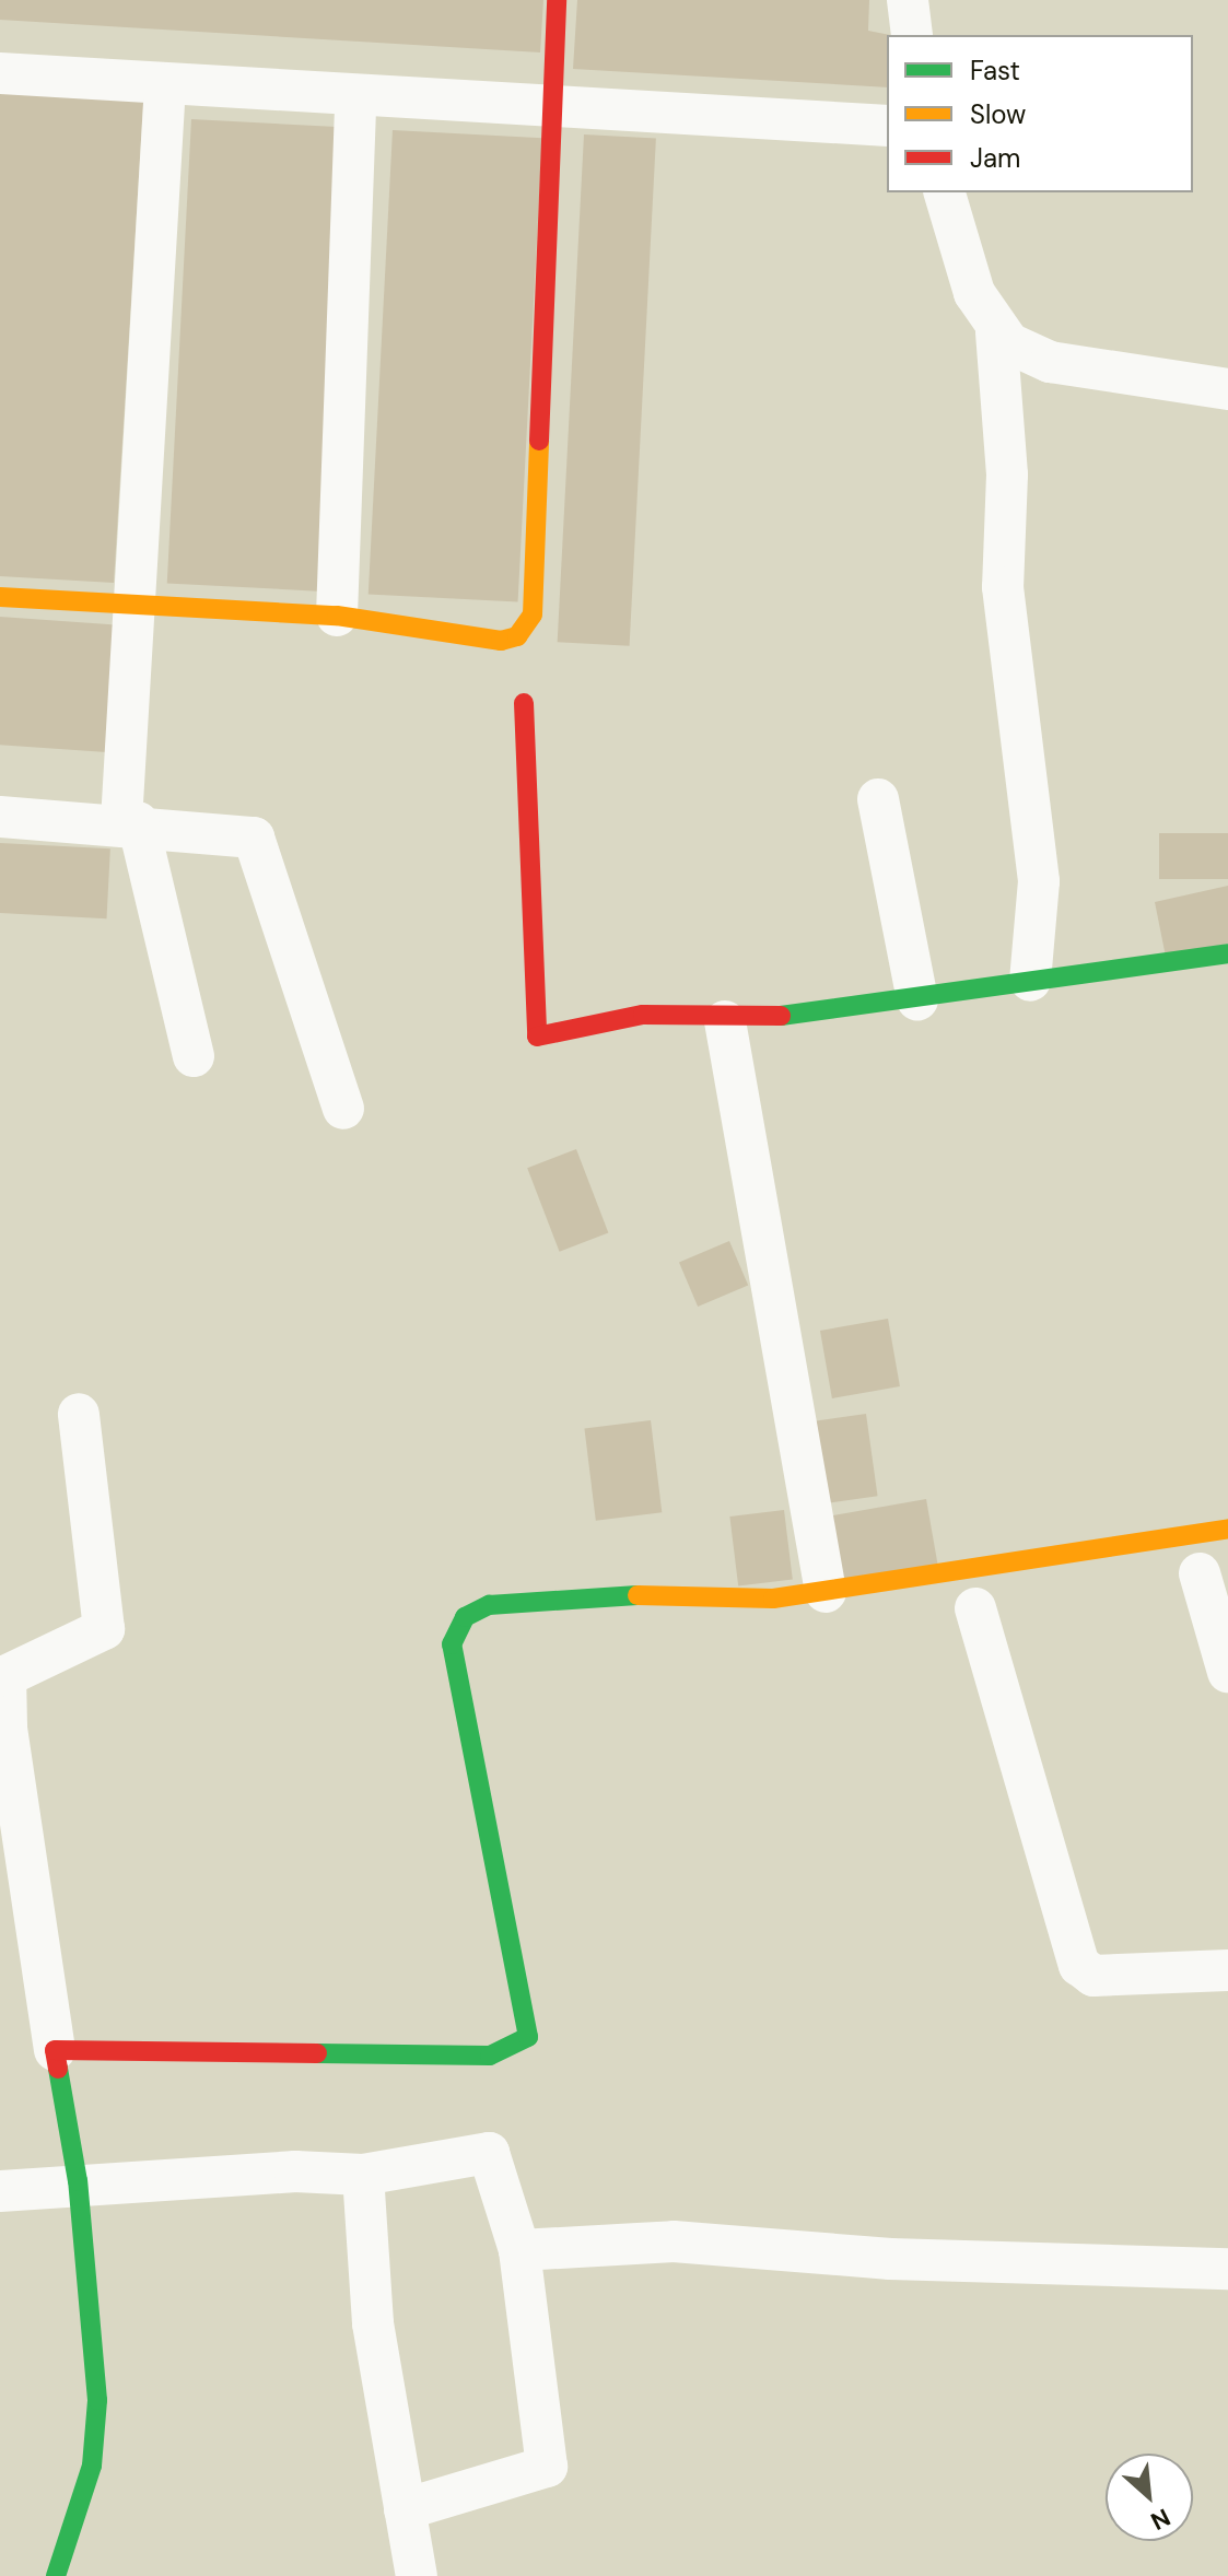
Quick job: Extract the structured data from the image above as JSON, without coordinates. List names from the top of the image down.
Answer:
{
  "legend": ["Fast", "Slow", "Jam"],
  "north": "bottom right"
}
